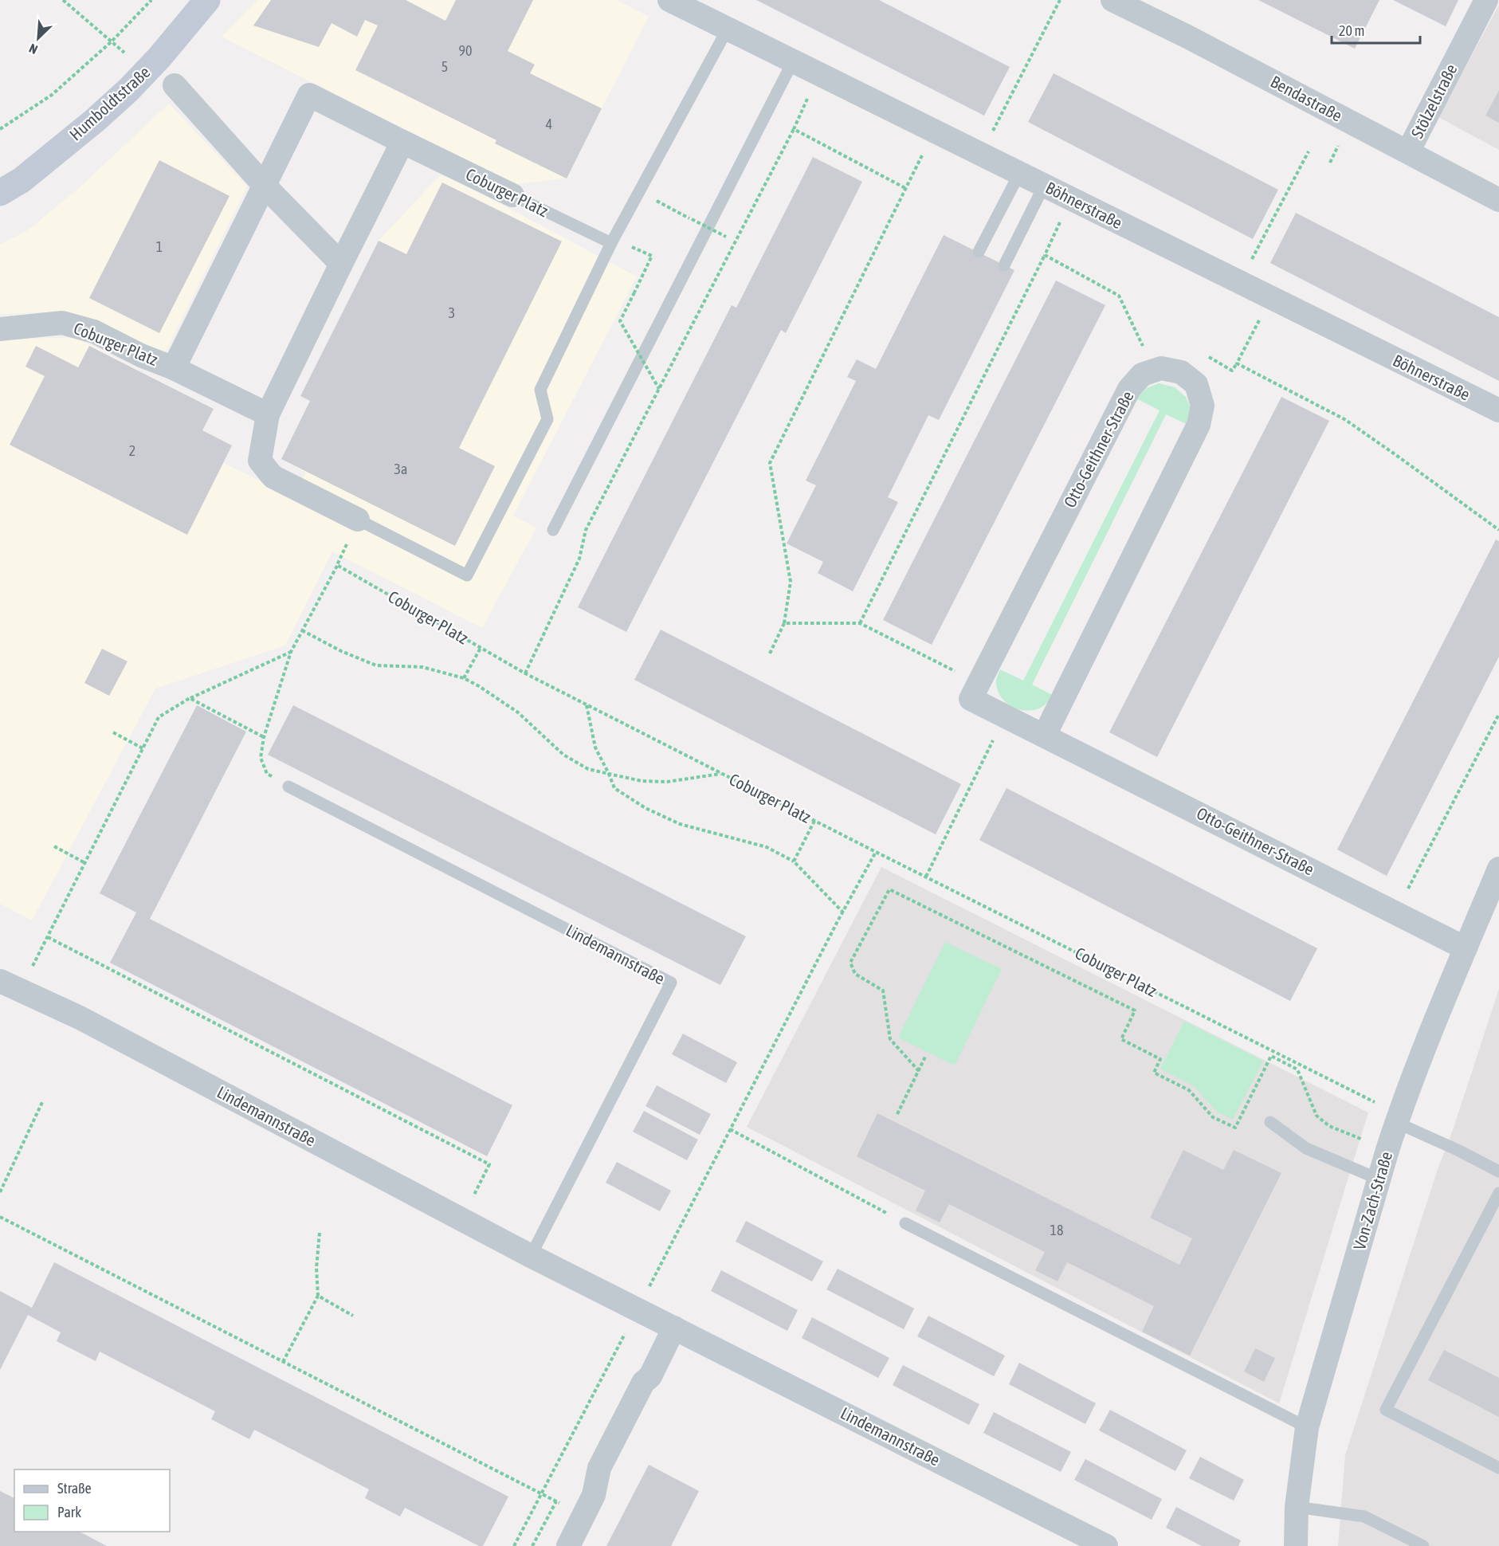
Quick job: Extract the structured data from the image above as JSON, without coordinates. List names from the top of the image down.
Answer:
{
  "streets": {
    "main road": ["Humboldtstraße"],
    "street": [
      "Bendastraße",
      "Stölzelstraße",
      "Coburger Platz",
      "Böhnerstraße",
      "Otto-Geithner-Straße",
      "Lindemannstraße",
      "Von-Zach-Straße"
    ]
  },
  "crossings": [
    ["Bendastraße", "Stölzelstraße"],
    ["Coburger Platz", "Von-Zach-Straße"],
    ["Otto-Geithner-Straße", "Von-Zach-Straße"]
  ],
  "house_numbers": [
    "90",
    "5",
    "4",
    "1",
    "3",
    "2",
    "3a",
    "18"
  ],
  "legend": ["Straße", "Park"],
  "scale_bar": "20 m",
  "north": "bottom left"
}
